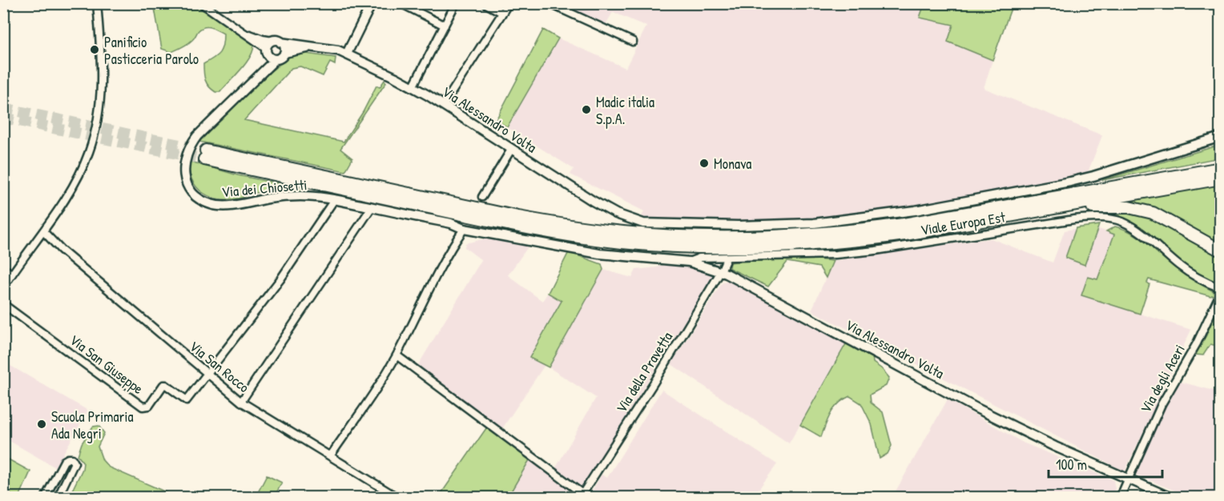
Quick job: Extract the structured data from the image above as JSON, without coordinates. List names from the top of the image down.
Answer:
{
  "streets": {
    "street": [
      "Via Alessandro Volta",
      "Via dei Chiosetti",
      "Viale Europa Est",
      "Via San Giuseppe",
      "Via San Rocco",
      "Via della Pravetta",
      "Via degli Aceri"
    ]
  },
  "crossings": [
    ["Via Alessandro Volta", "Via dei Chiosetti"],
    ["Via Alessandro Volta", "Viale Europa Est"],
    ["Via Alessandro Volta", "Via della Pravetta"],
    ["Via Alessandro Volta", "Via degli Aceri"],
    ["Viale Europa Est", "Via della Pravetta"],
    ["Viale Europa Est", "Via degli Aceri"],
    ["Via San Giuseppe", "Via San Rocco"]
  ],
  "places": [
    "Panificio Pasticceria Parolo",
    "Madic italia S.p.A.",
    "Monava",
    "Scuola Primaria Ada Negri"
  ],
  "scale_bar": "100 m"
}
